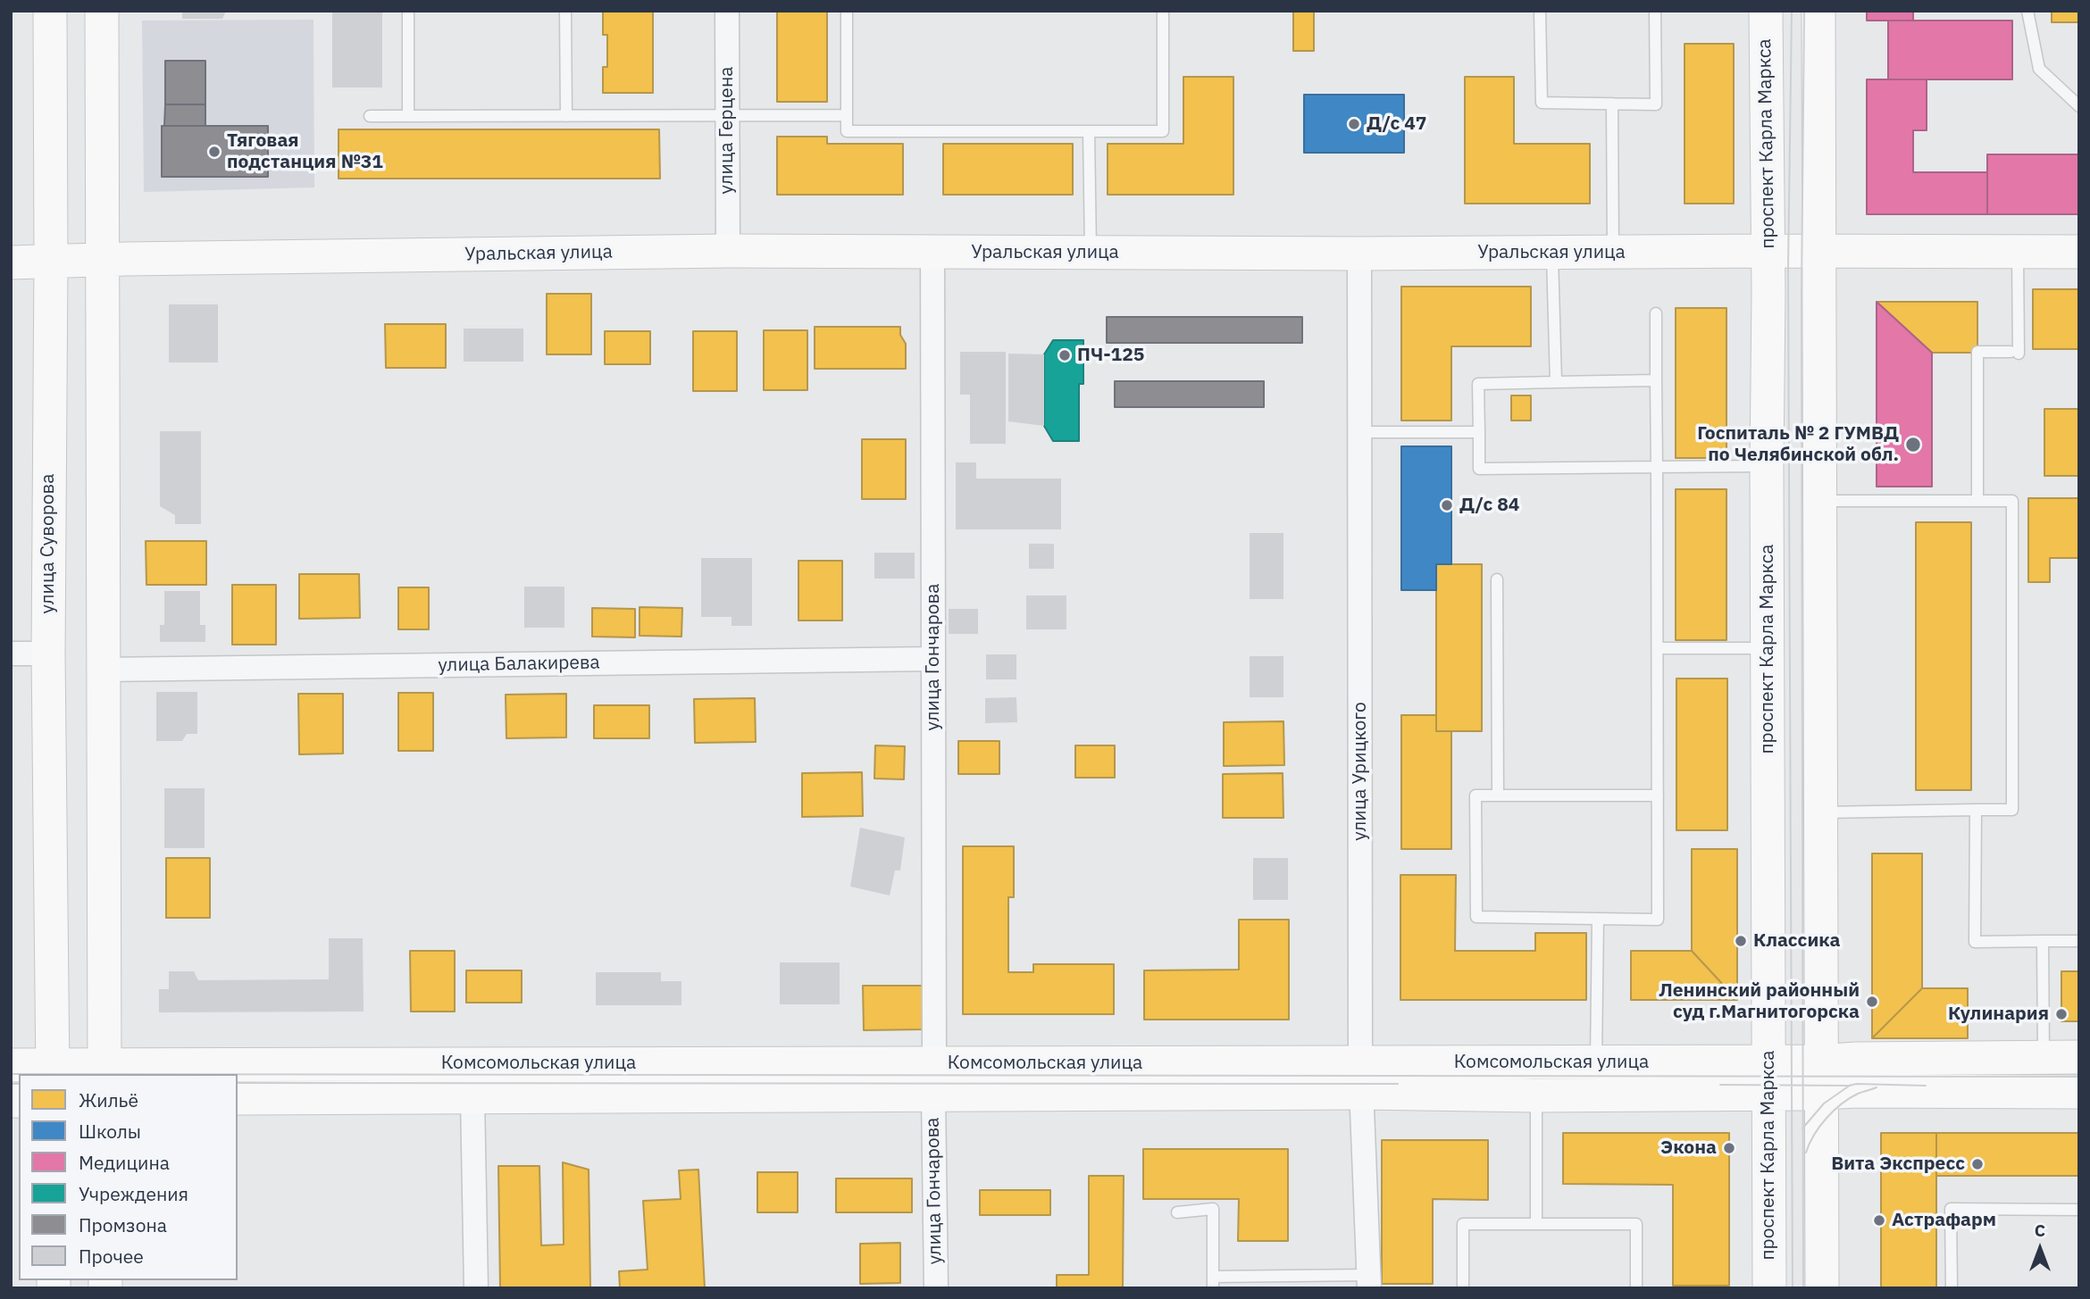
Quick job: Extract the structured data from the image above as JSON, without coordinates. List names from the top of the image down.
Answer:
{
  "streets": {
    "main road": [
      "проспект Карла Маркса",
      "Уральская улица",
      "улица Суворова",
      "Комсомольская улица"
    ],
    "street": [
      "улица Герцена",
      "улица Гончарова",
      "улица Балакирева",
      "улица Урицкого"
    ]
  },
  "crossings": [
    ["улица Герцена", "Уральская улица"],
    ["проспект Карла Маркса", "Уральская улица"],
    ["проспект Карла Маркса", "Комсомольская улица"],
    ["Уральская улица", "улица Суворова"],
    ["Уральская улица", "улица Гончарова"],
    ["Уральская улица", "улица Урицкого"],
    ["улица Суворова", "Комсомольская улица"],
    ["улица Гончарова", "улица Балакирева"],
    ["улица Гончарова", "Комсомольская улица"],
    ["улица Урицкого", "Комсомольская улица"]
  ],
  "places": [
    "Д/с 47",
    "Тяговая подстанция №31",
    "ПЧ-125",
    "Госпиталь № 2 ГУМВД по Челябинской обл.",
    "Д/с 84",
    "Классика",
    "Ленинский районный суд г.Магнитогорска",
    "Кулинария",
    "Экона",
    "Вита Экспресс",
    "Астрафарм"
  ],
  "legend": [
    "Жильё",
    "Школы",
    "Медицина",
    "Учреждения",
    "Промзона",
    "Прочее"
  ],
  "north": "top"
}
